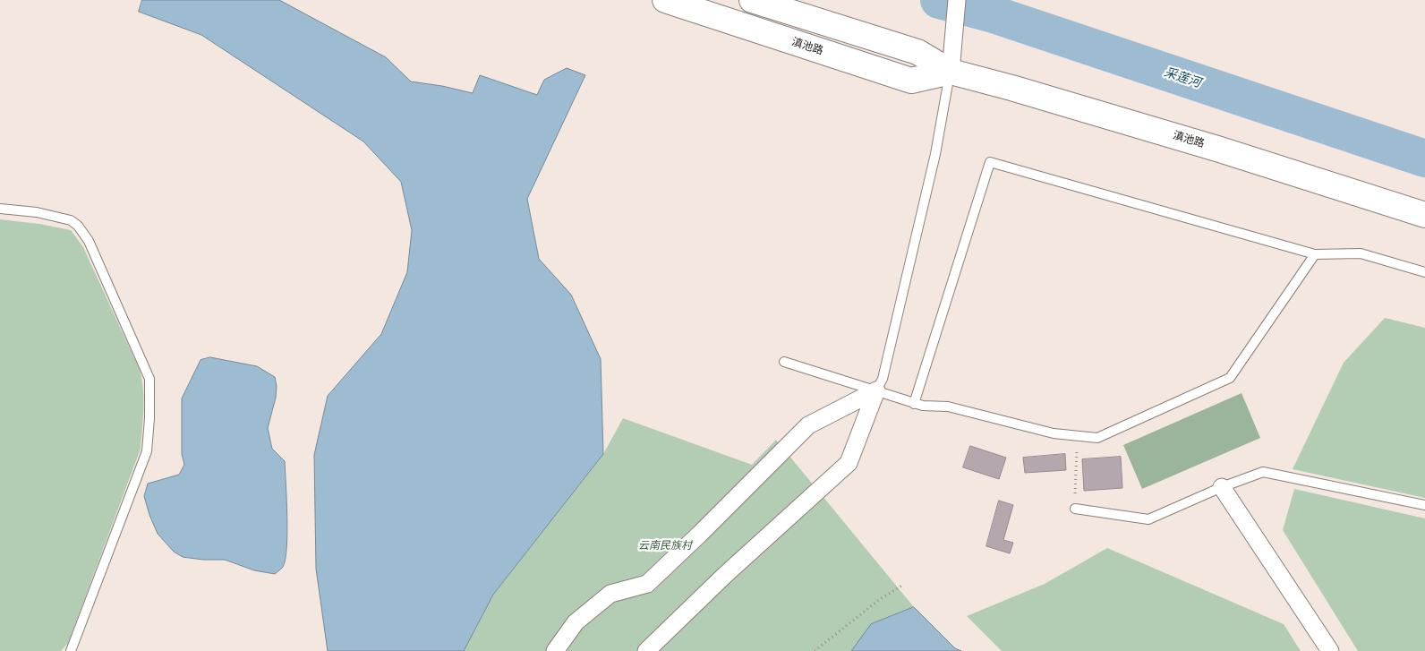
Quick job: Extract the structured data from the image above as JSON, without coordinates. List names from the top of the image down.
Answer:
{
  "streets": {
    "main road": ["滇池路"]
  },
  "water": ["采莲河"],
  "parks": ["云南民族村"]
}
